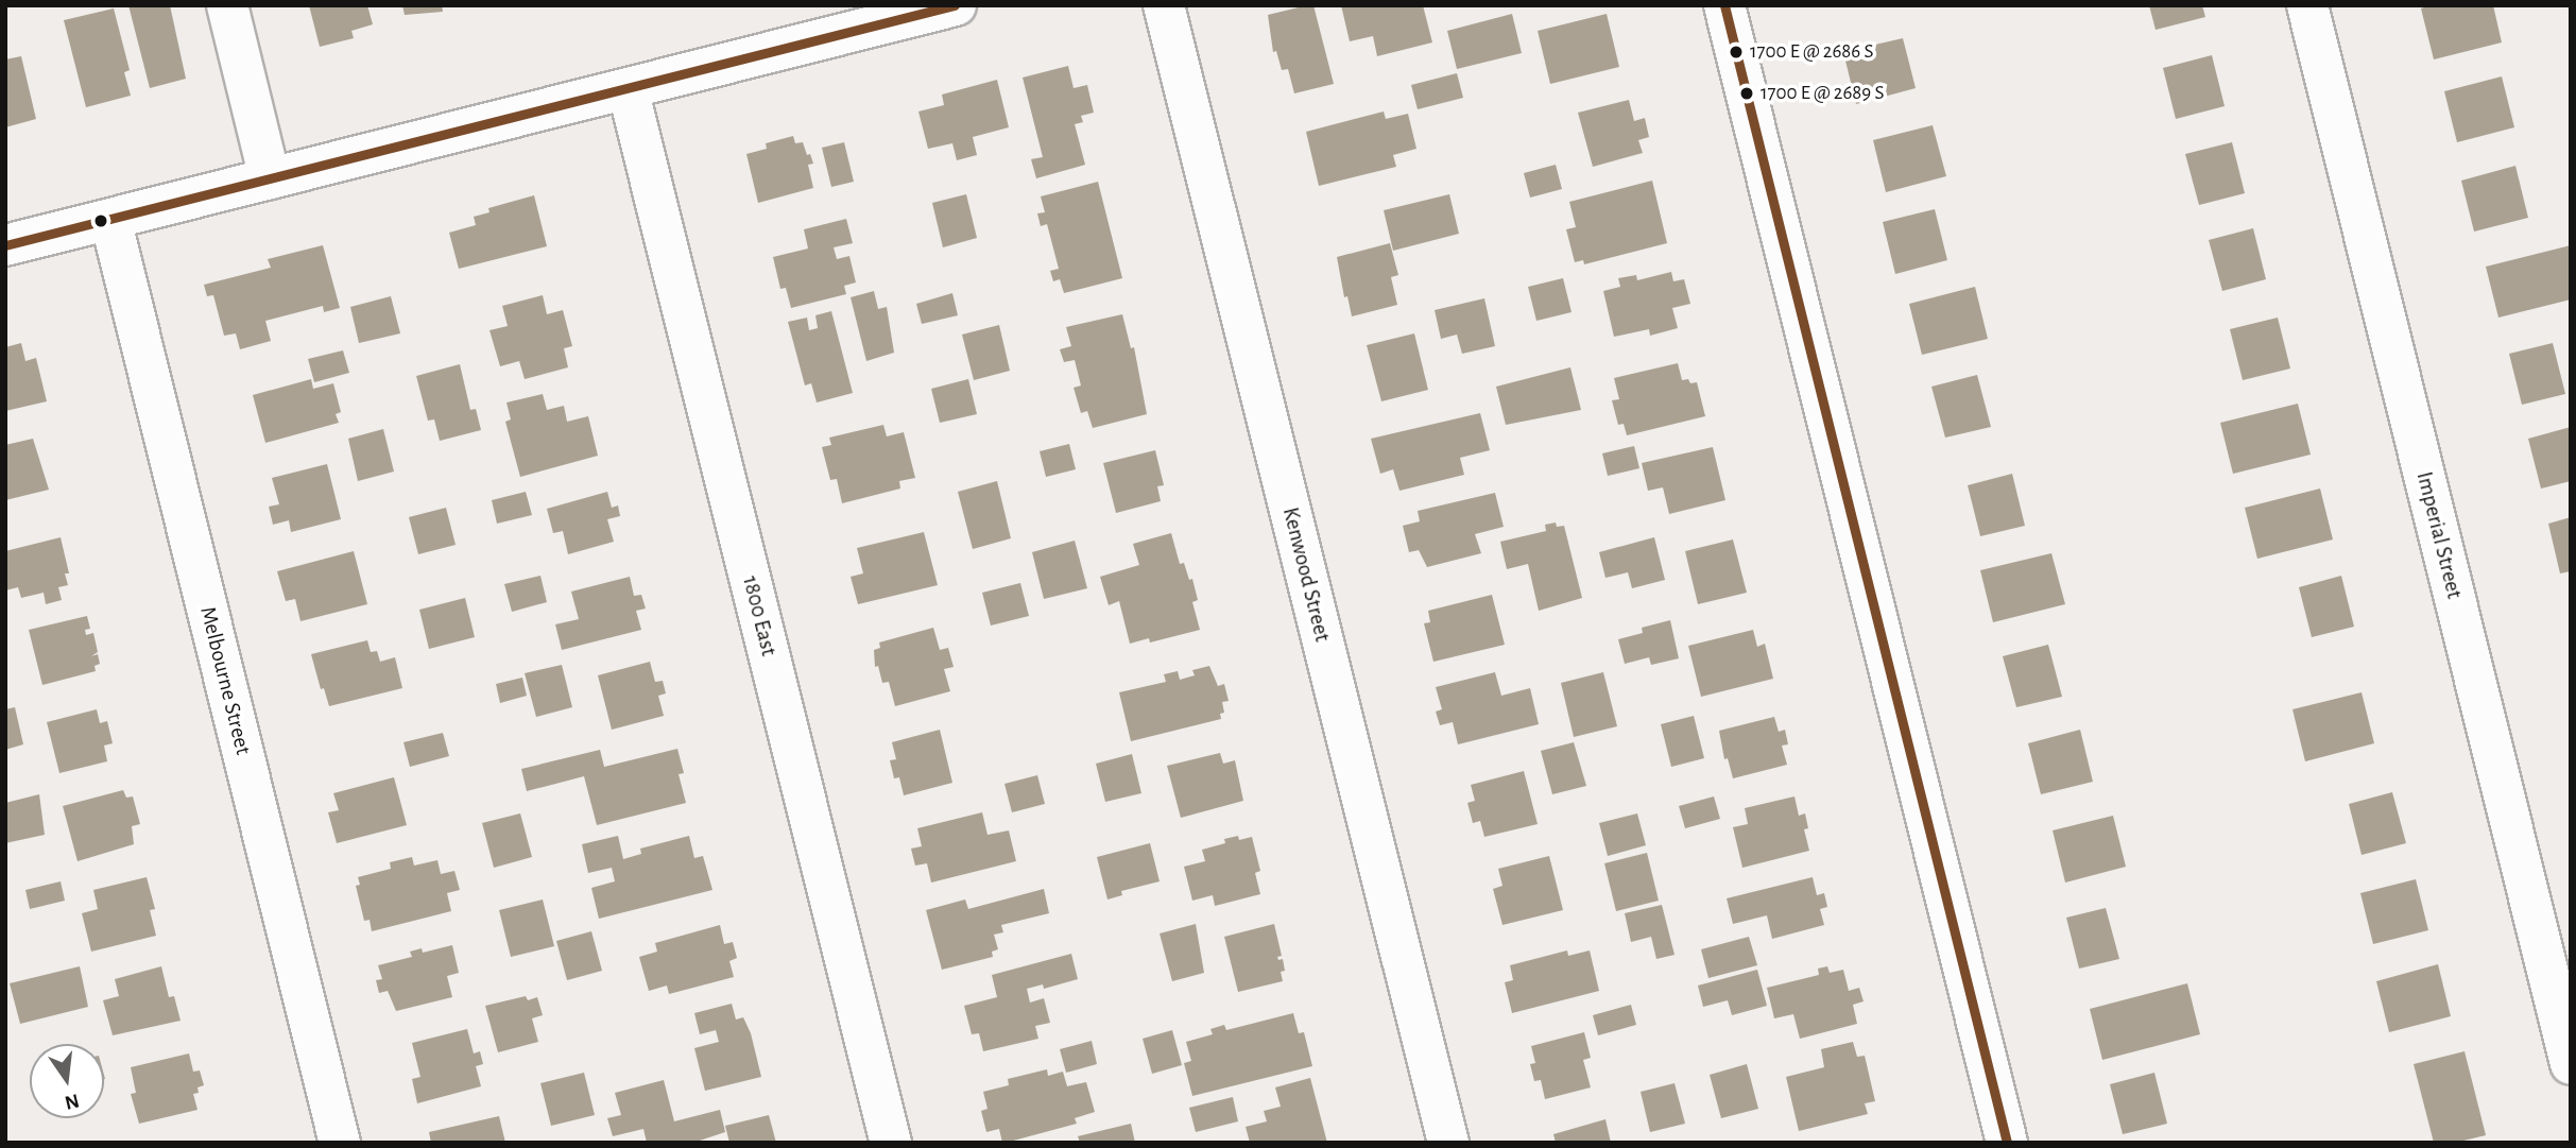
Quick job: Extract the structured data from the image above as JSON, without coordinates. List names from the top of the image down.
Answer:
{
  "streets": {
    "street": [
      "Imperial Street",
      "Kenwood Street",
      "1800 East",
      "Melbourne Street"
    ]
  },
  "places": ["1700 E @ 2686 S", "1700 E @ 2689 S"],
  "north": "bottom"
}
